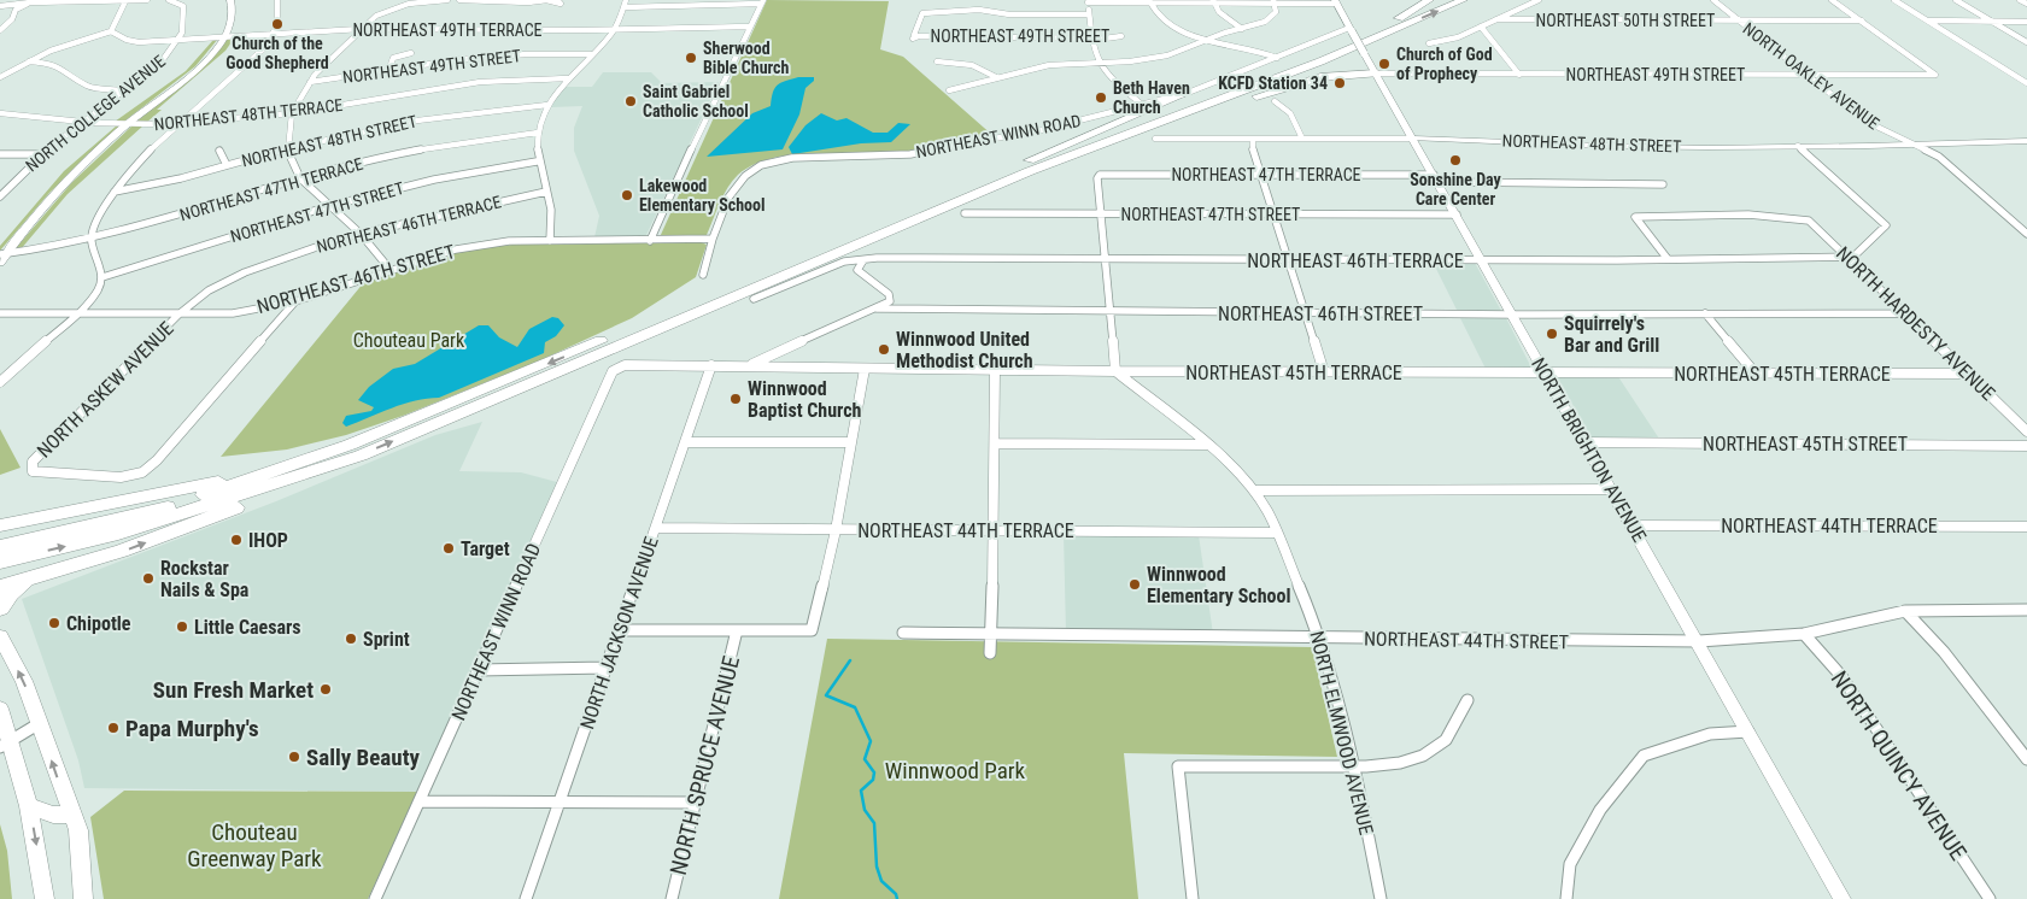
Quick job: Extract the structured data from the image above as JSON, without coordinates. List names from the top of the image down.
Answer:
{
  "streets": {
    "main road": ["NORTH BRIGHTON AVENUE"],
    "street": [
      "NORTHEAST 50TH STREET",
      "NORTHEAST 49TH TERRACE",
      "NORTHEAST 49TH STREET",
      "NORTH OAKLEY AVENUE",
      "NORTH COLLEGE AVENUE",
      "NORTHEAST 48TH TERRACE",
      "NORTHEAST WINN ROAD",
      "NORTHEAST 48TH STREET",
      "NORTHEAST 47TH TERRACE",
      "NORTHEAST 47TH STREET",
      "NORTHEAST 46TH TERRACE",
      "NORTHEAST 46TH STREET",
      "NORTH HARDESTY AVENUE",
      "NORTHEAST 45TH TERRACE",
      "NORTH ASKEW AVENUE",
      "NORTHEAST 45TH STREET",
      "NORTHEAST 44TH TERRACE",
      "NORTH JACKSON AVENUE",
      "NORTHEAST 44TH STREET",
      "NORTH ELMWOOD AVENUE",
      "NORTH SPRUCE AVENUE",
      "NORTH QUINCY AVENUE"
    ]
  },
  "crossings": [
    ["NORTHEAST 50TH STREET", "NORTHEAST 49TH STREET"],
    ["NORTHEAST 50TH STREET", "NORTH OAKLEY AVENUE"],
    ["NORTHEAST 49TH TERRACE", "NORTH COLLEGE AVENUE"],
    ["NORTHEAST 49TH STREET", "NORTH OAKLEY AVENUE"],
    ["NORTHEAST 49TH STREET", "NORTH BRIGHTON AVENUE"],
    ["NORTH OAKLEY AVENUE", "NORTHEAST 48TH STREET"],
    ["NORTH COLLEGE AVENUE", "NORTHEAST 48TH TERRACE"],
    ["NORTHEAST WINN ROAD", "NORTHEAST 46TH STREET"],
    ["NORTHEAST WINN ROAD", "NORTHEAST 45TH TERRACE"],
    ["NORTHEAST WINN ROAD", "NORTH BRIGHTON AVENUE"],
    ["NORTHEAST 48TH STREET", "NORTH BRIGHTON AVENUE"],
    ["NORTHEAST 47TH TERRACE", "NORTHEAST 47TH STREET"],
    ["NORTHEAST 47TH TERRACE", "NORTH BRIGHTON AVENUE"],
    ["NORTHEAST 47TH STREET", "NORTH BRIGHTON AVENUE"],
    ["NORTHEAST 46TH TERRACE", "NORTHEAST 46TH STREET"],
    ["NORTHEAST 46TH TERRACE", "NORTH HARDESTY AVENUE"],
    ["NORTHEAST 46TH TERRACE", "NORTH ASKEW AVENUE"],
    ["NORTHEAST 46TH TERRACE", "NORTH BRIGHTON AVENUE"],
    ["NORTHEAST 46TH STREET", "NORTH HARDESTY AVENUE"],
    ["NORTHEAST 46TH STREET", "NORTHEAST 45TH TERRACE"],
    ["NORTHEAST 46TH STREET", "NORTH ASKEW AVENUE"],
    ["NORTHEAST 46TH STREET", "NORTH BRIGHTON AVENUE"],
    ["NORTH HARDESTY AVENUE", "NORTHEAST 45TH TERRACE"],
    ["NORTHEAST 45TH TERRACE", "NORTH BRIGHTON AVENUE"],
    ["NORTHEAST 45TH TERRACE", "NORTH JACKSON AVENUE"],
    ["NORTHEAST 45TH TERRACE", "NORTH ELMWOOD AVENUE"],
    ["NORTHEAST 45TH STREET", "NORTH BRIGHTON AVENUE"],
    ["NORTH BRIGHTON AVENUE", "NORTHEAST 44TH TERRACE"],
    ["NORTH BRIGHTON AVENUE", "NORTHEAST 44TH STREET"],
    ["NORTHEAST 44TH TERRACE", "NORTH JACKSON AVENUE"],
    ["NORTHEAST 44TH TERRACE", "NORTH ELMWOOD AVENUE"],
    ["NORTHEAST 44TH STREET", "NORTH ELMWOOD AVENUE"],
    ["NORTHEAST 44TH STREET", "NORTH QUINCY AVENUE"]
  ],
  "parks": ["Chouteau Park", "Winnwood Park", "Chouteau Greenway Park"],
  "places": [
    "Church of the Good Shepherd",
    "Sherwood Bible Church",
    "Church of God of Prophecy",
    "KCFD Station 34",
    "Beth Haven Church",
    "Saint Gabriel Catholic School",
    "Sonshine Day Care Center",
    "Lakewood Elementary School",
    "Squirrely's Bar and Grill",
    "Winnwood United Methodist Church",
    "Winnwood Baptist Church",
    "IHOP",
    "Target",
    "Rockstar Nails & Spa",
    "Winnwood Elementary School",
    "Chipotle",
    "Little Caesars",
    "Sprint",
    "Sun Fresh Market",
    "Papa Murphy's",
    "Sally Beauty"
  ]
}
